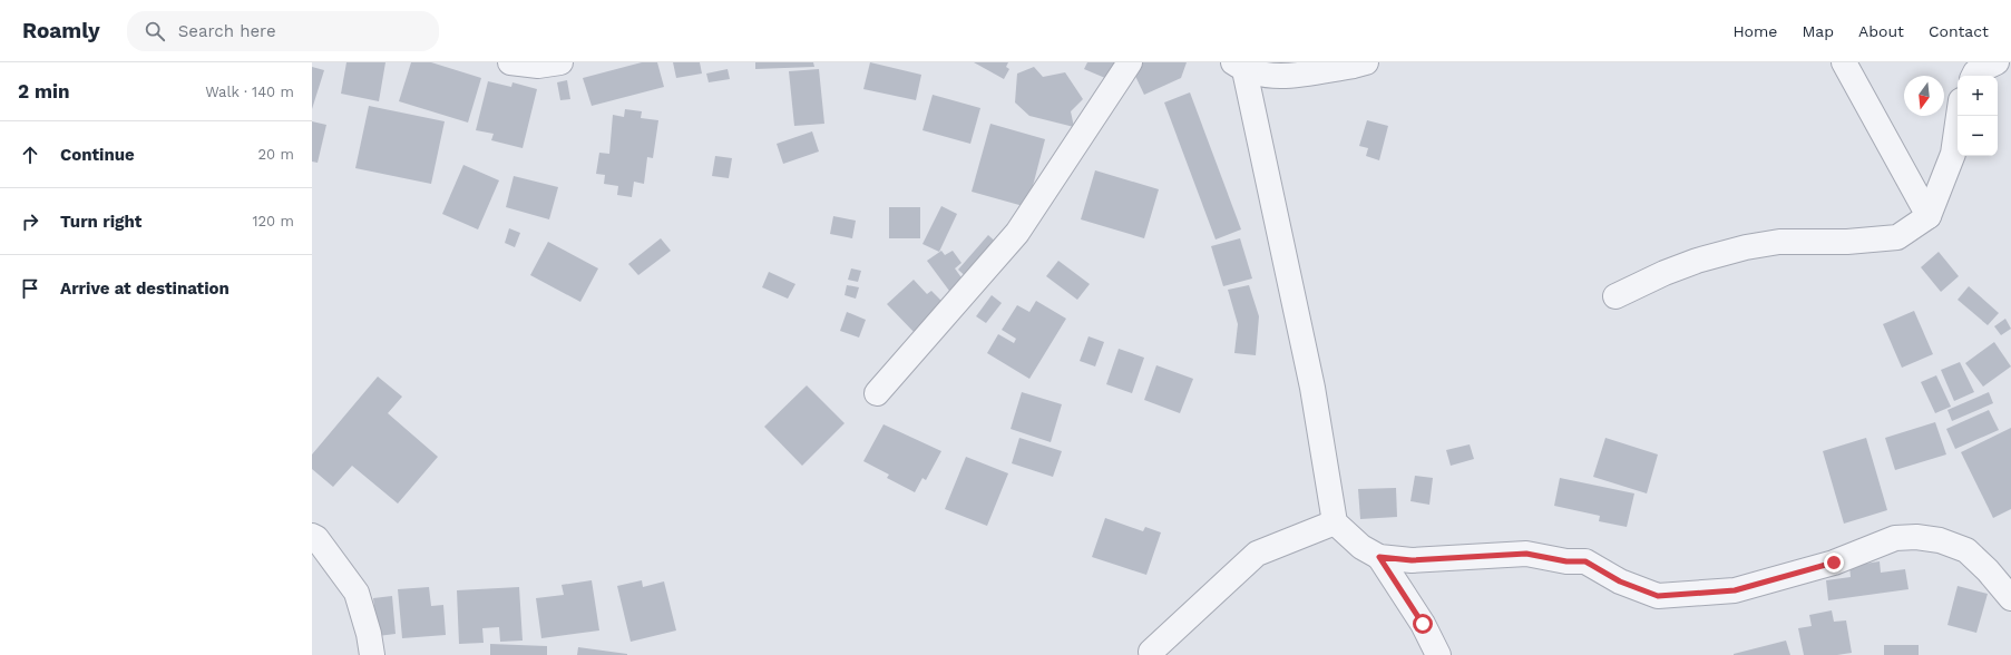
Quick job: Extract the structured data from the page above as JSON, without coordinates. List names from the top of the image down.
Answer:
{
  "north": "bottom",
  "page": {
    "header": "Roamly",
    "search": "Search here",
    "nav": [
      "Home",
      "Map",
      "About",
      "Contact"
    ],
    "heading": ["2 min", "Walk · 140 m"],
    "map_buttons": ["+", "−"],
    "list": [
      ["Continue", "20 m"],
      ["Turn right", "120 m"],
      "Arrive at destination"
    ]
  }
}
